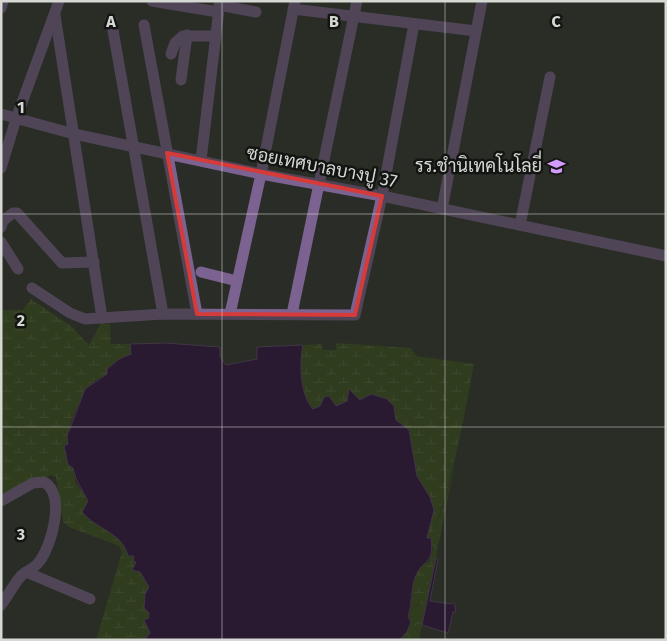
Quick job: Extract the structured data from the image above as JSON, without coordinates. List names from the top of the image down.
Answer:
{
  "streets": {
    "street": ["ซอยเทศบาลบางปู 37"]
  },
  "places": {
    "school or university": ["รร.ชำนิเทคโนโลยี่"]
  },
  "grid": {
    "columns": ["A", "B", "C"],
    "rows": ["1", "2", "3"]
  }
}
